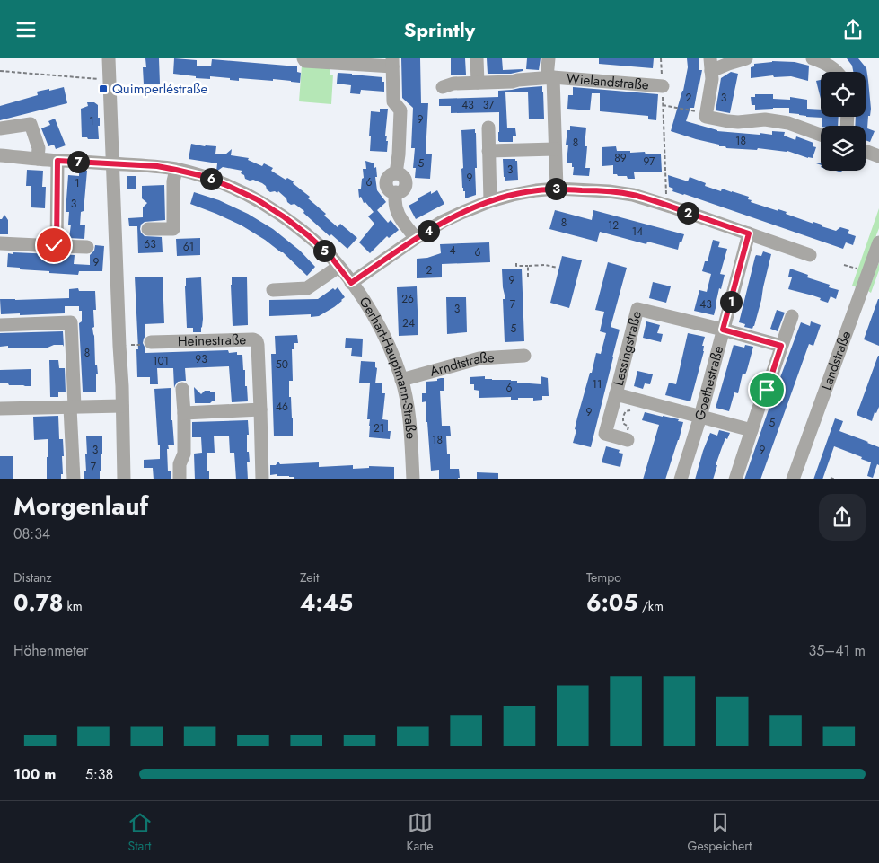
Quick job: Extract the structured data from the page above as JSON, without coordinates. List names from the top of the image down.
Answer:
{
  "streets": {
    "street": [
      "Wielandstraße",
      "Heinestraße",
      "Lessingstraße",
      "Landstraße",
      "Arndtstraße",
      "Gerhart-Hauptmann-Straße",
      "Goethestraße"
    ]
  },
  "crossings": [
    ["Lessingstraße", "Goethestraße"],
    ["Arndtstraße", "Gerhart-Hauptmann-Straße"]
  ],
  "places": {
    "transit": ["Quimperléstraße"]
  },
  "house_numbers": [
    "2",
    "3",
    "43",
    "37",
    "9",
    "1",
    "18",
    "8",
    "89",
    "97",
    "5",
    "3",
    "9",
    "6",
    "1",
    "3",
    "8",
    "12",
    "14",
    "63",
    "61",
    "4",
    "6",
    "9",
    "2",
    "9",
    "26",
    "7",
    "43",
    "3",
    "24",
    "5",
    "8",
    "93",
    "101",
    "50",
    "11",
    "6",
    "46",
    "9",
    "5",
    "21",
    "18",
    "3",
    "9",
    "7"
  ],
  "page": {
    "header": "Sprintly",
    "pins": [
      "7",
      "6",
      "3",
      "2",
      "4",
      "5",
      "1"
    ],
    "heading": ["Morgenlauf", "08:34"],
    "stats": [
      ["Distanz", "0.78 km"],
      ["Zeit", "4:45"],
      ["Tempo", "6:05 /km"]
    ],
    "chart": ["Höhenmeter", "35–41 m"],
    "list": [
      {
        "name": "100 m",
        "note": "5:38"
      }
    ],
    "tabs": ["Start", "Karte", "Gespeichert"]
  }
}
